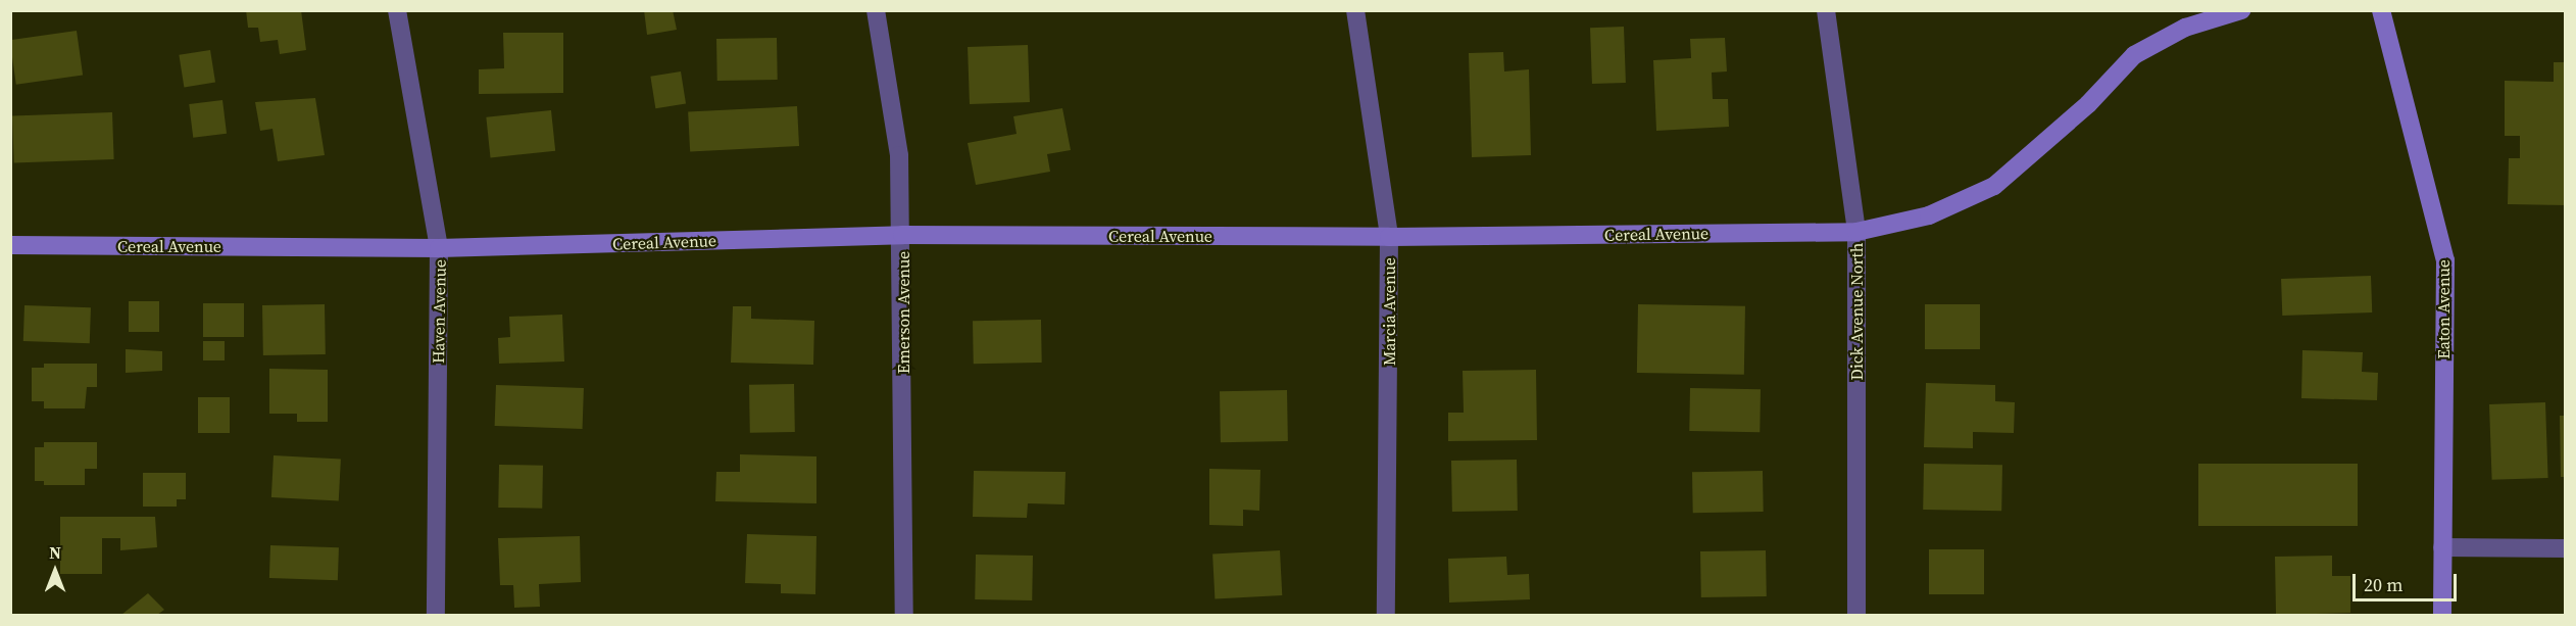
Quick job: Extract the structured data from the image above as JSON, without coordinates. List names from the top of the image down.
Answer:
{
  "streets": {
    "street": [
      "Cereal Avenue",
      "Eaton Avenue",
      "Haven Avenue",
      "Marcia Avenue",
      "Dick Avenue North",
      "Emerson Avenue"
    ]
  },
  "crossings": [
    ["Cereal Avenue", "Haven Avenue"],
    ["Cereal Avenue", "Marcia Avenue"],
    ["Cereal Avenue", "Dick Avenue North"],
    ["Cereal Avenue", "Emerson Avenue"]
  ],
  "scale_bar": "20 m",
  "north": "top"
}
